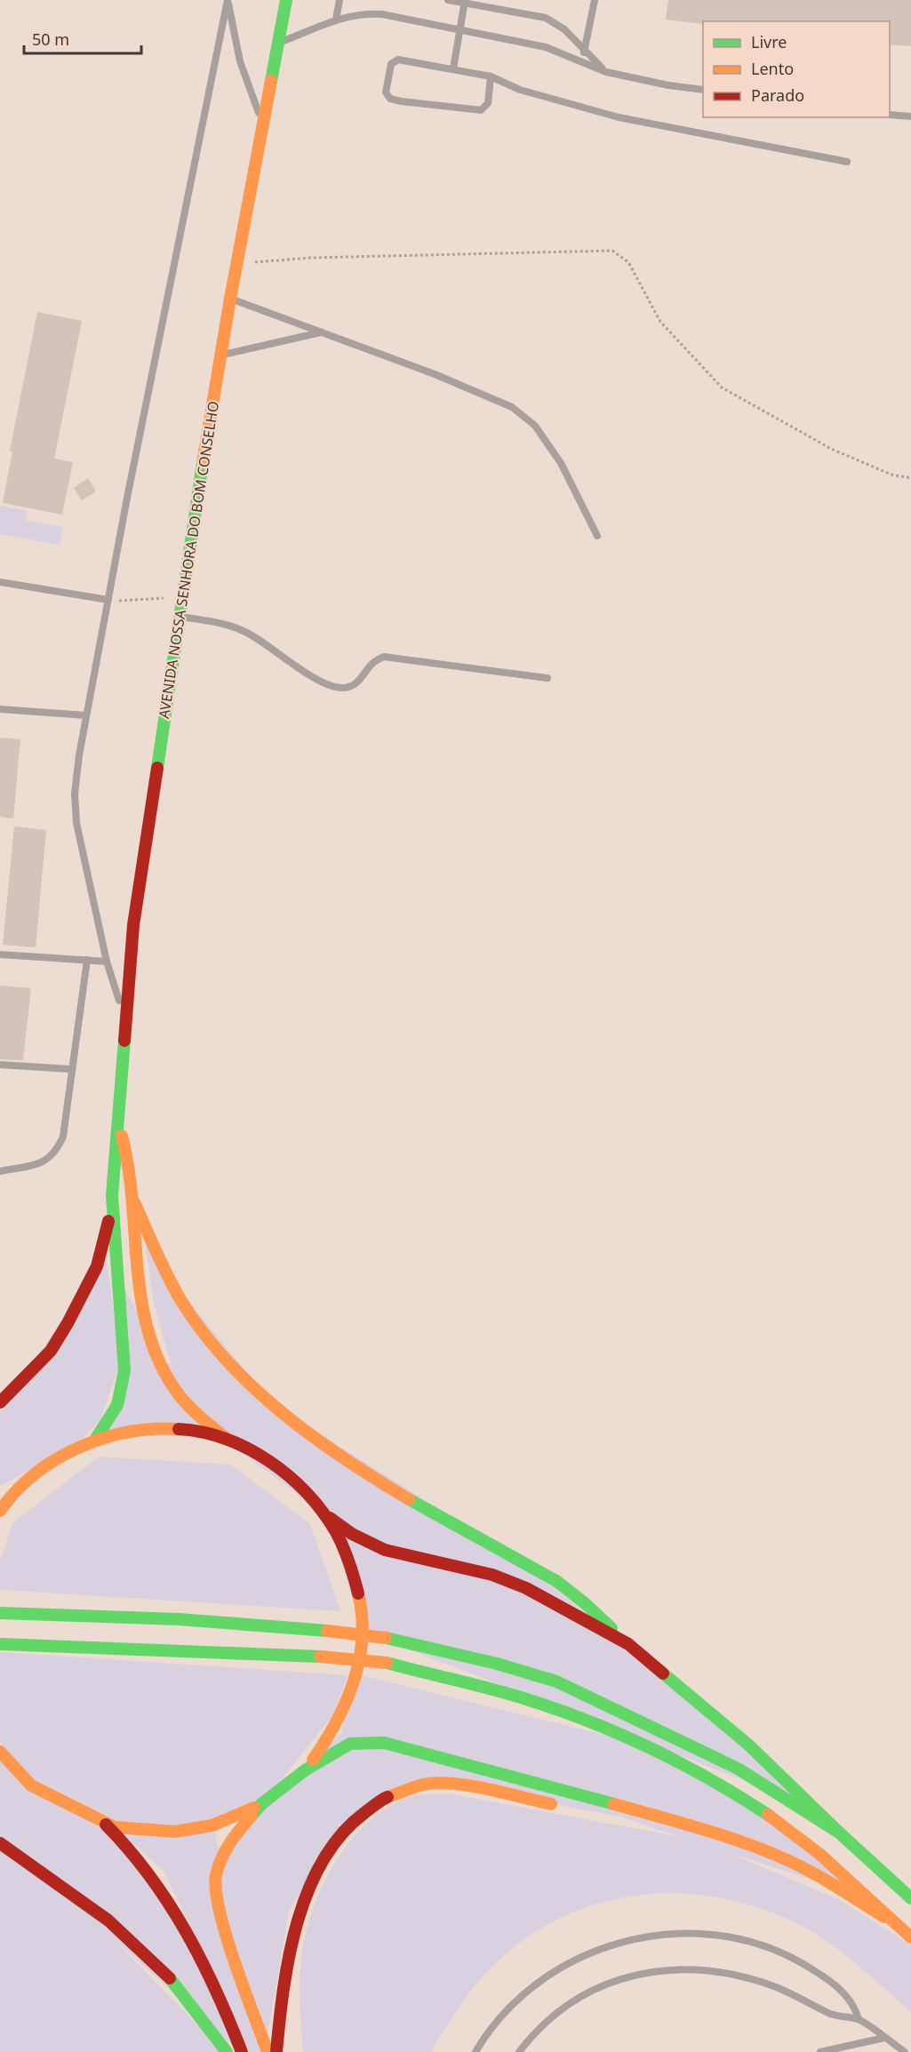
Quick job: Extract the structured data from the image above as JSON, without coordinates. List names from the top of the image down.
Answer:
{
  "streets": {
    "main road": ["AVENIDA NOSSA SENHORA DO BOM CONSELHO"]
  },
  "legend": ["Livre", "Lento", "Parado"],
  "scale_bar": "50 m"
}
